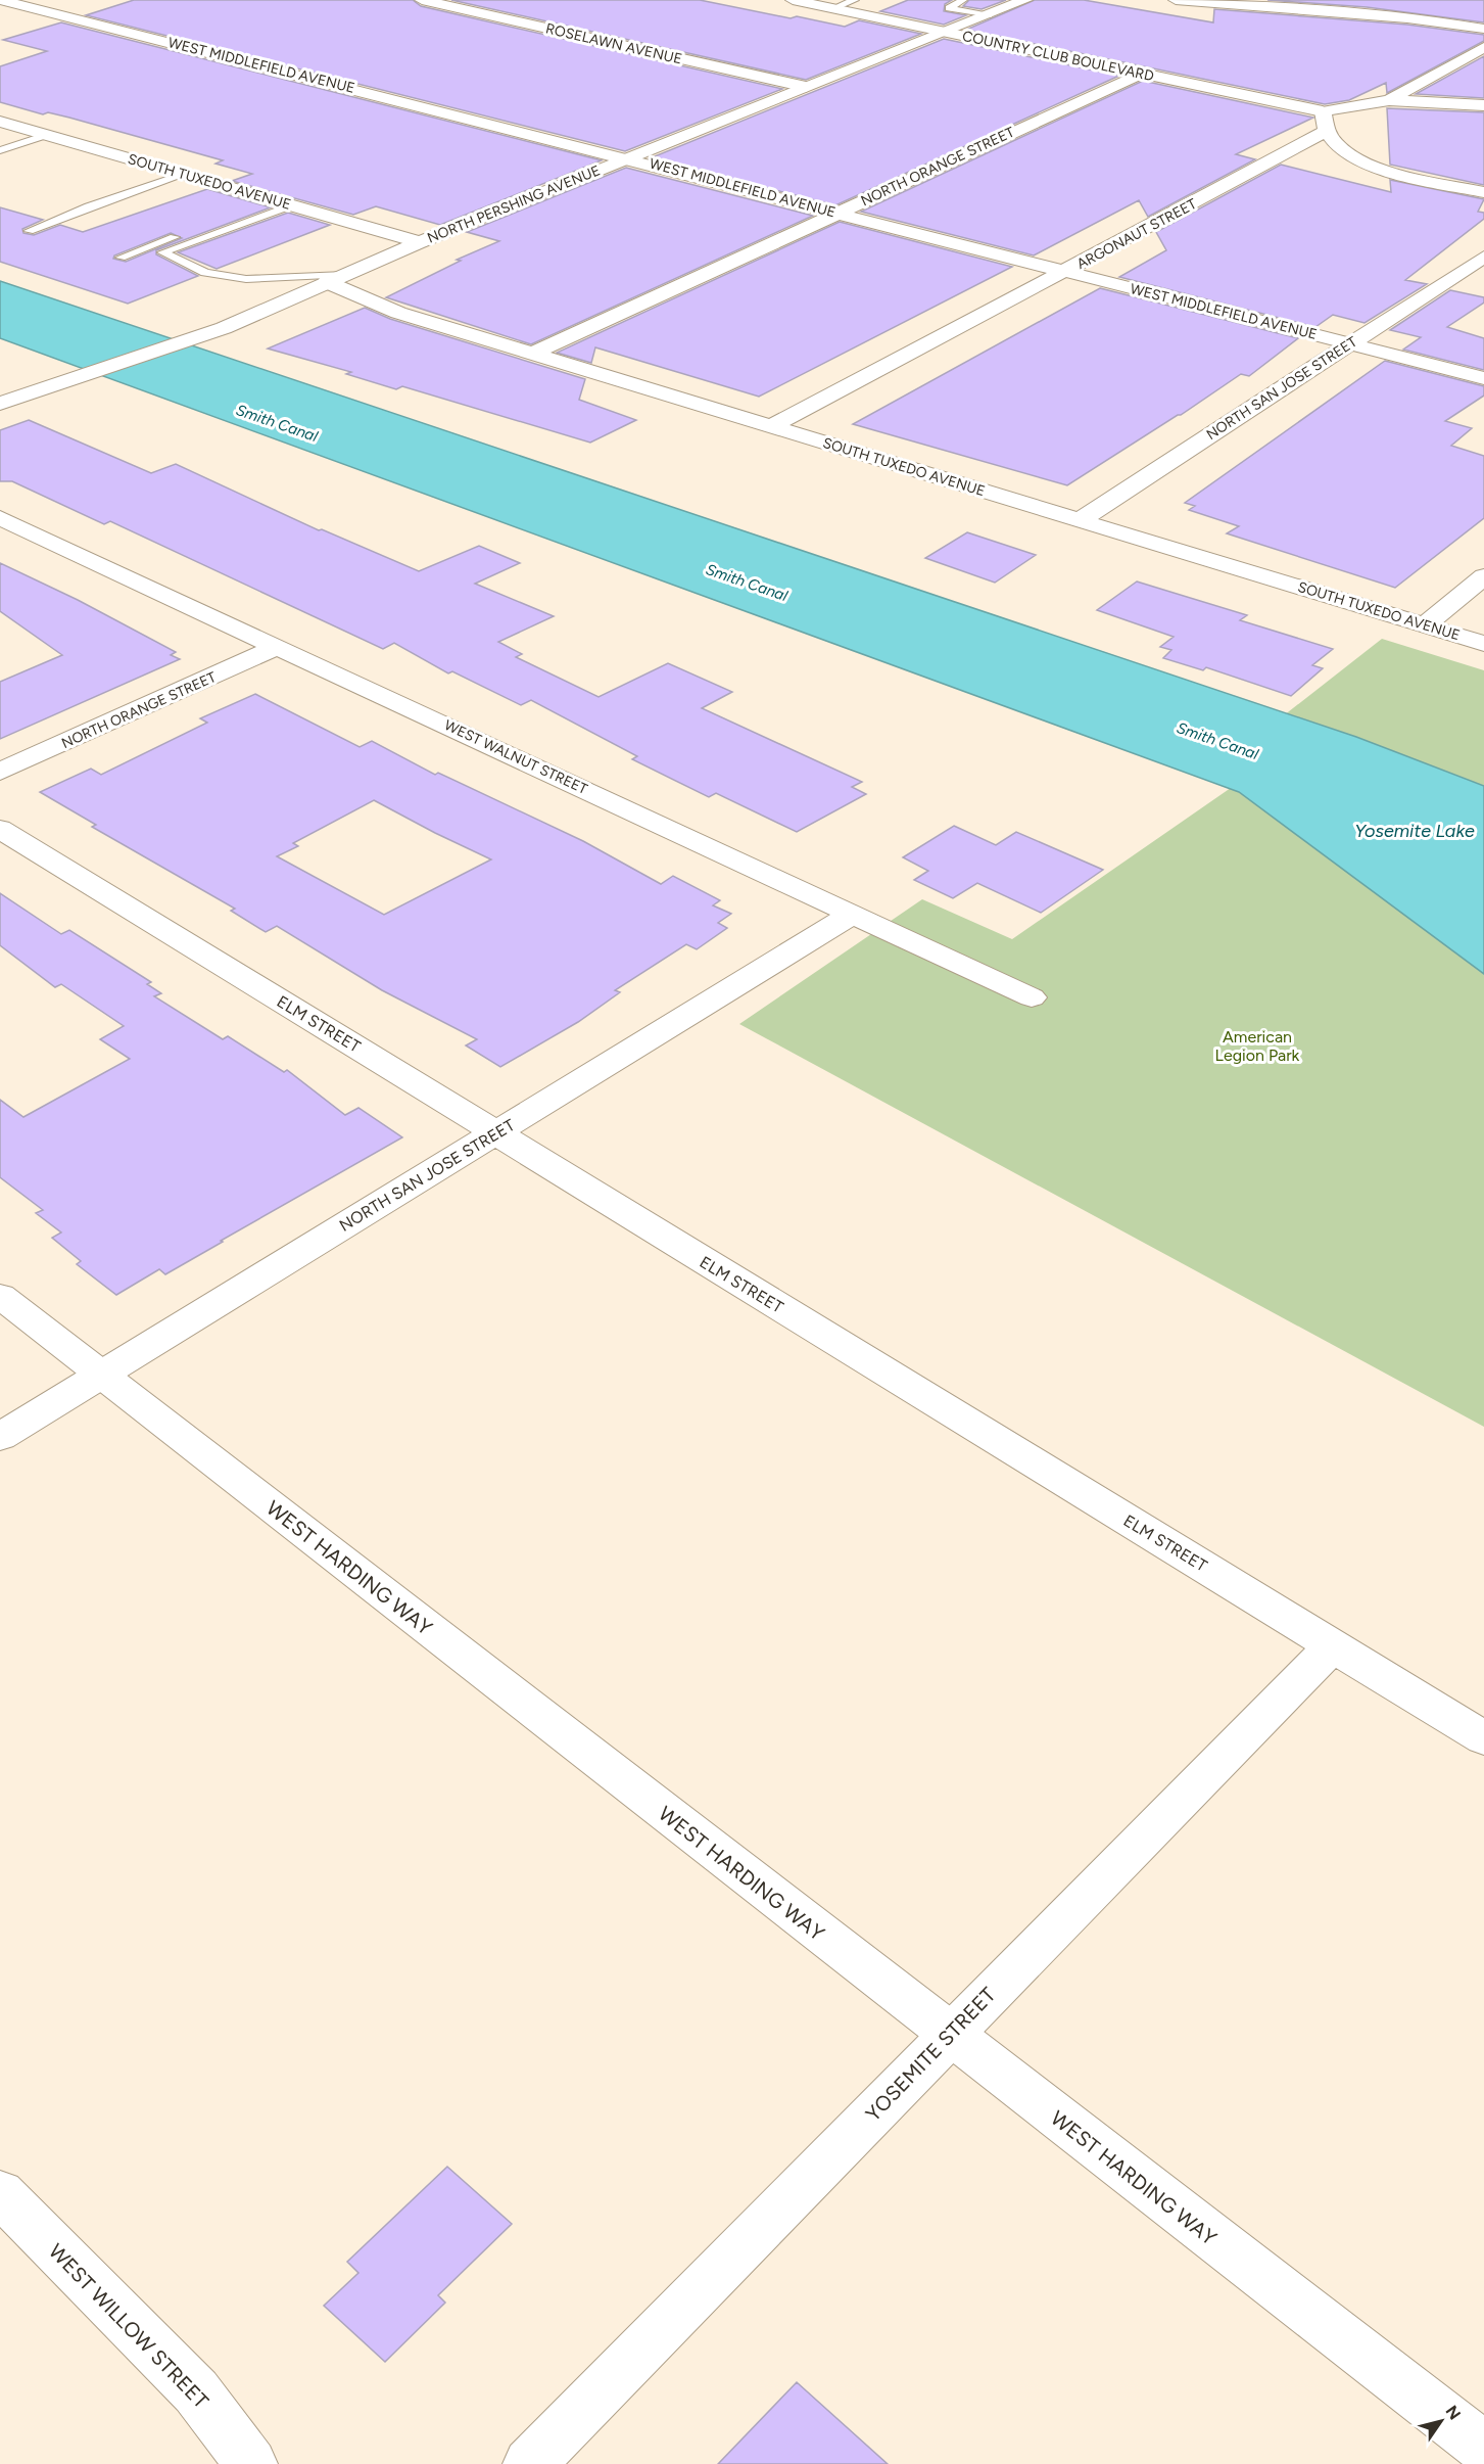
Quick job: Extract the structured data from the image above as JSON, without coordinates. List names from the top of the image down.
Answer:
{
  "streets": {
    "street": [
      "ROSELAWN AVENUE",
      "COUNTRY CLUB BOULEVARD",
      "WEST MIDDLEFIELD AVENUE",
      "NORTH ORANGE STREET",
      "SOUTH TUXEDO AVENUE",
      "NORTH PERSHING AVENUE",
      "ARGONAUT STREET",
      "NORTH SAN JOSE STREET",
      "WEST WALNUT STREET",
      "ELM STREET",
      "WEST HARDING WAY",
      "YOSEMITE STREET",
      "WEST WILLOW STREET"
    ]
  },
  "crossings": [
    ["ROSELAWN AVENUE", "NORTH PERSHING AVENUE"],
    ["COUNTRY CLUB BOULEVARD", "NORTH ORANGE STREET"],
    ["COUNTRY CLUB BOULEVARD", "NORTH PERSHING AVENUE"],
    ["WEST MIDDLEFIELD AVENUE", "NORTH ORANGE STREET"],
    ["WEST MIDDLEFIELD AVENUE", "NORTH PERSHING AVENUE"],
    ["WEST MIDDLEFIELD AVENUE", "ARGONAUT STREET"],
    ["WEST MIDDLEFIELD AVENUE", "NORTH SAN JOSE STREET"],
    ["NORTH ORANGE STREET", "SOUTH TUXEDO AVENUE"],
    ["NORTH ORANGE STREET", "WEST WALNUT STREET"],
    ["SOUTH TUXEDO AVENUE", "NORTH PERSHING AVENUE"],
    ["SOUTH TUXEDO AVENUE", "ARGONAUT STREET"],
    ["SOUTH TUXEDO AVENUE", "NORTH SAN JOSE STREET"],
    ["NORTH SAN JOSE STREET", "WEST WALNUT STREET"],
    ["NORTH SAN JOSE STREET", "ELM STREET"],
    ["NORTH SAN JOSE STREET", "WEST HARDING WAY"],
    ["ELM STREET", "YOSEMITE STREET"],
    ["WEST HARDING WAY", "YOSEMITE STREET"]
  ],
  "water": ["Smith Canal", "Yosemite Lake"],
  "parks": ["American Legion Park"],
  "north": "top right"
}
